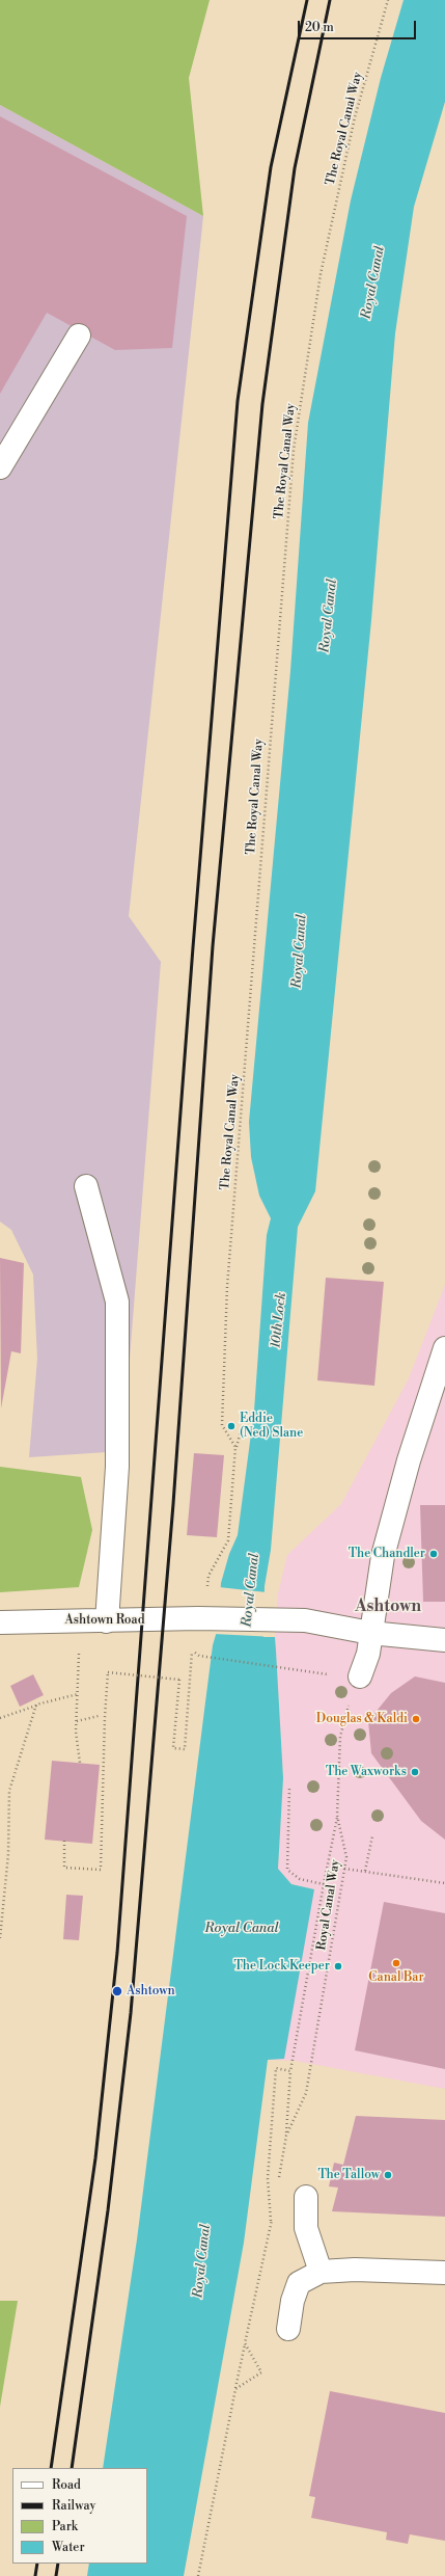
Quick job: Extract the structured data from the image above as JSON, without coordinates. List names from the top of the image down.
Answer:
{
  "streets": {
    "street": ["Ashtown Road"],
    "path": ["The Royal Canal Way", "Royal Canal Way"]
  },
  "districts": ["Ashtown"],
  "water": ["Royal Canal", "10th Lock"],
  "places": [
    "Eddie (Ned) Slane",
    "The Chandler",
    "Douglas & Kaldi",
    "The Waxworks",
    "Canal Bar",
    "The Lock Keeper",
    "Ashtown",
    "The Tallow"
  ],
  "legend": [
    "Road",
    "Railway",
    "Park",
    "Water"
  ],
  "scale_bar": "20 m"
}
